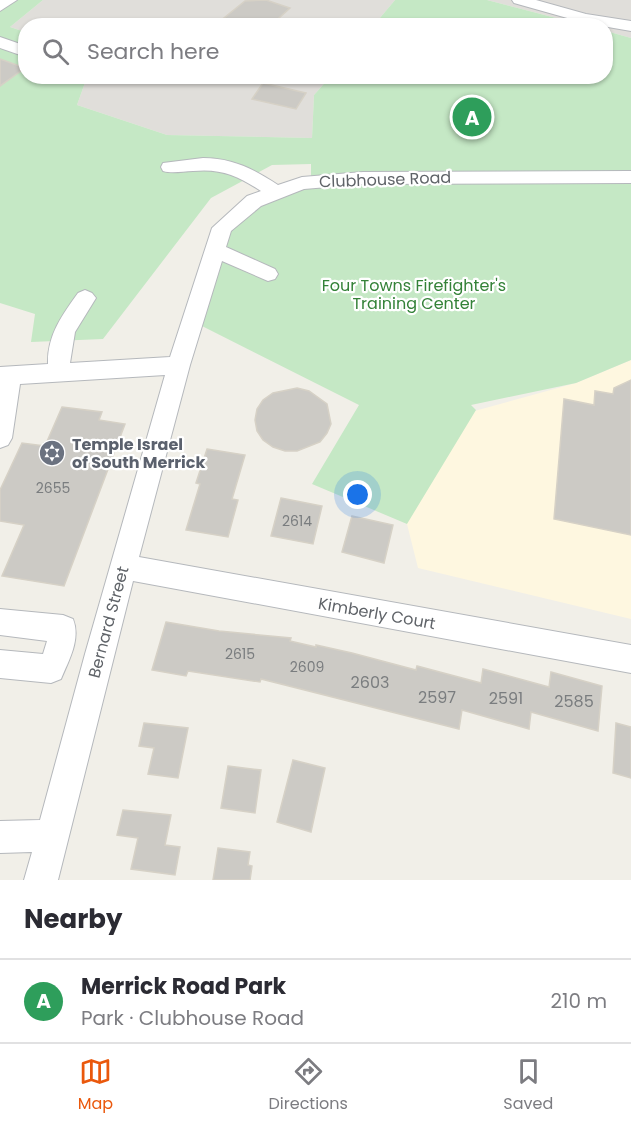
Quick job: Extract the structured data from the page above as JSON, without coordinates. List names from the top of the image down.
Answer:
{
  "streets": {
    "street": ["Clubhouse Road", "Kimberly Court", "Bernard Street"]
  },
  "crossings": [
    ["Clubhouse Road", "Bernard Street"],
    ["Kimberly Court", "Bernard Street"]
  ],
  "parks": ["Four Towns Firefighter's Training Center"],
  "places": {
    "synagogue": ["Temple Israel of South Merrick"]
  },
  "house_numbers": [
    "2655",
    "2614",
    "2615",
    "2609",
    "2603",
    "2597",
    "2591",
    "2585"
  ],
  "page": {
    "search": "Search here",
    "pins": "A",
    "heading": "Nearby",
    "list": [
      {
        "mark": "A",
        "name": "Merrick Road Park",
        "note": "Park · Clubhouse Road",
        "value": "210 m"
      }
    ],
    "nav": ["Map", "Directions", "Saved"]
  }
}
